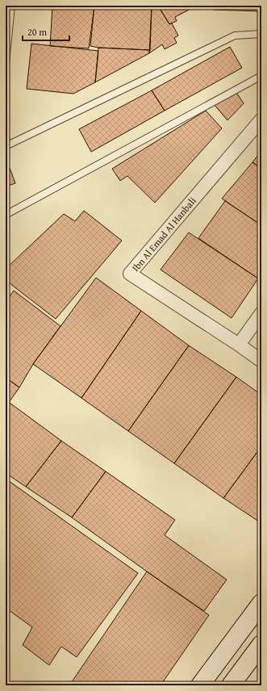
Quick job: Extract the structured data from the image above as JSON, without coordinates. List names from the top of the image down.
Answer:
{
  "streets": {
    "street": ["Ibn Al Emad Al Hanbali"]
  },
  "scale_bar": "20 m"
}
